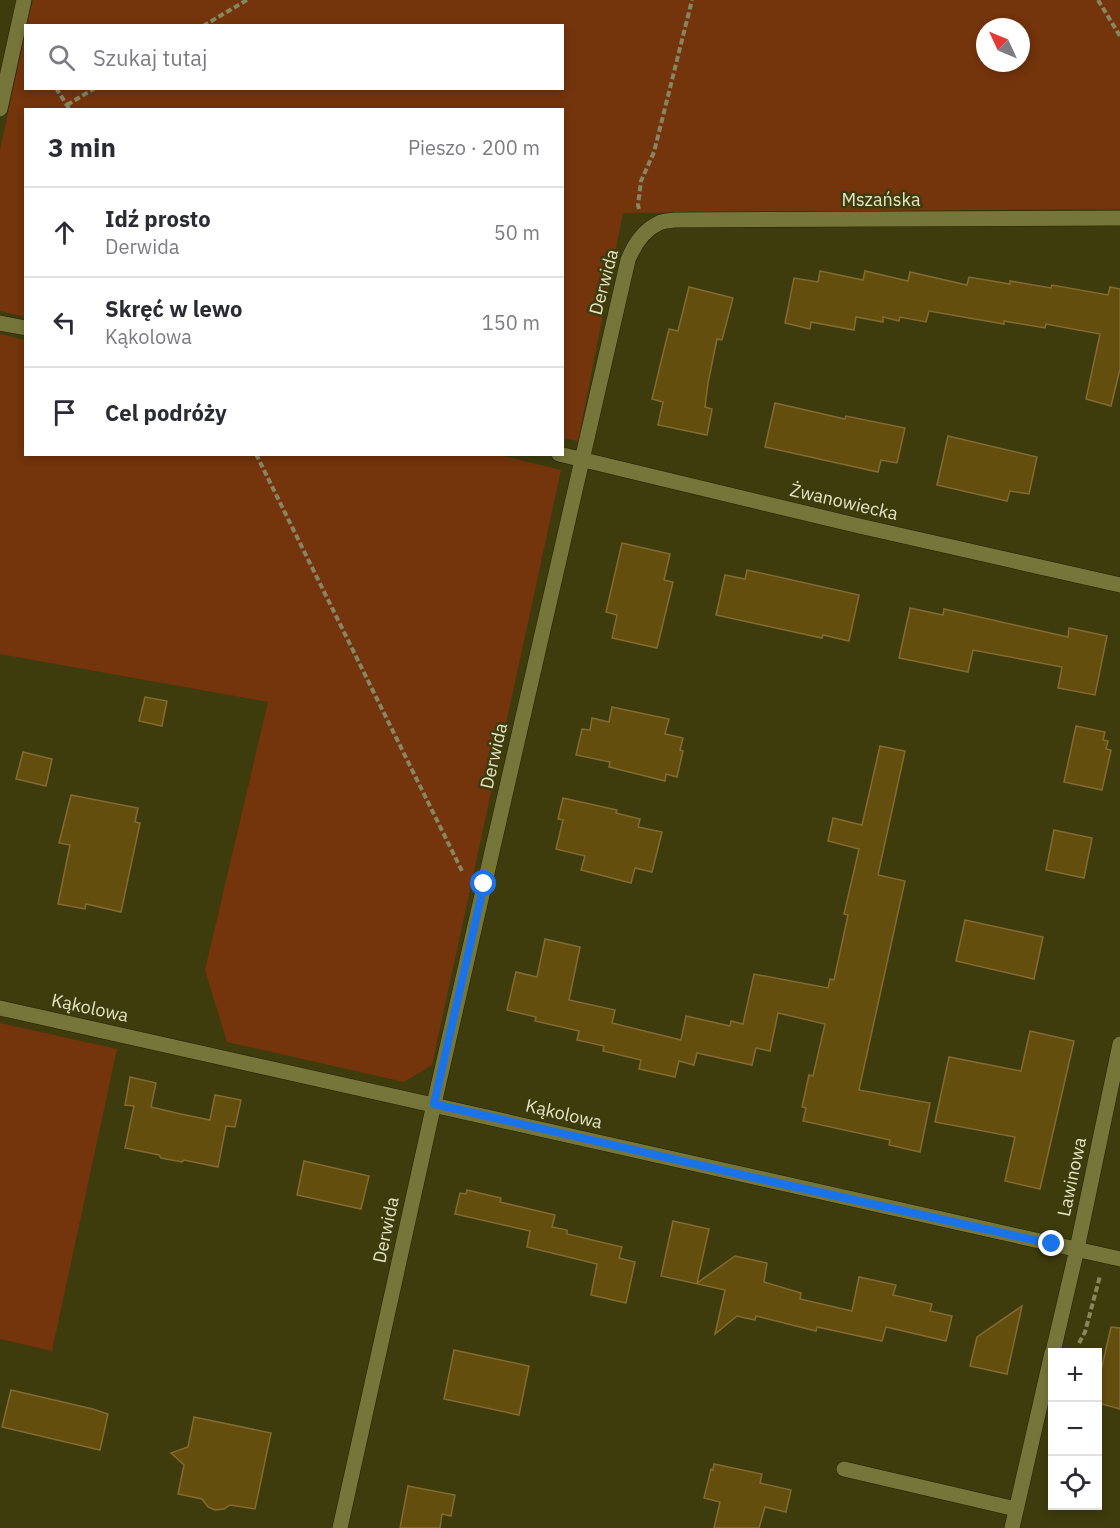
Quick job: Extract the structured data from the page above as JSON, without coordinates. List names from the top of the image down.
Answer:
{
  "streets": {
    "street": [
      "Mszańska",
      "Derwida",
      "Żwanowiecka",
      "Kąkolowa",
      "Lawinowa"
    ]
  },
  "crossings": [
    ["Mszańska", "Derwida"],
    ["Derwida", "Żwanowiecka"],
    ["Derwida", "Kąkolowa"],
    ["Kąkolowa", "Lawinowa"]
  ],
  "north": "top left",
  "page": {
    "search": "Szukaj tutaj",
    "heading": ["3 min", "Pieszo · 200 m"],
    "list": [
      ["Idź prosto", "Derwida", "50 m"],
      ["Skręć w lewo", "Kąkolowa", "150 m"],
      "Cel podróży"
    ],
    "map_buttons": ["+", "−"]
  }
}
